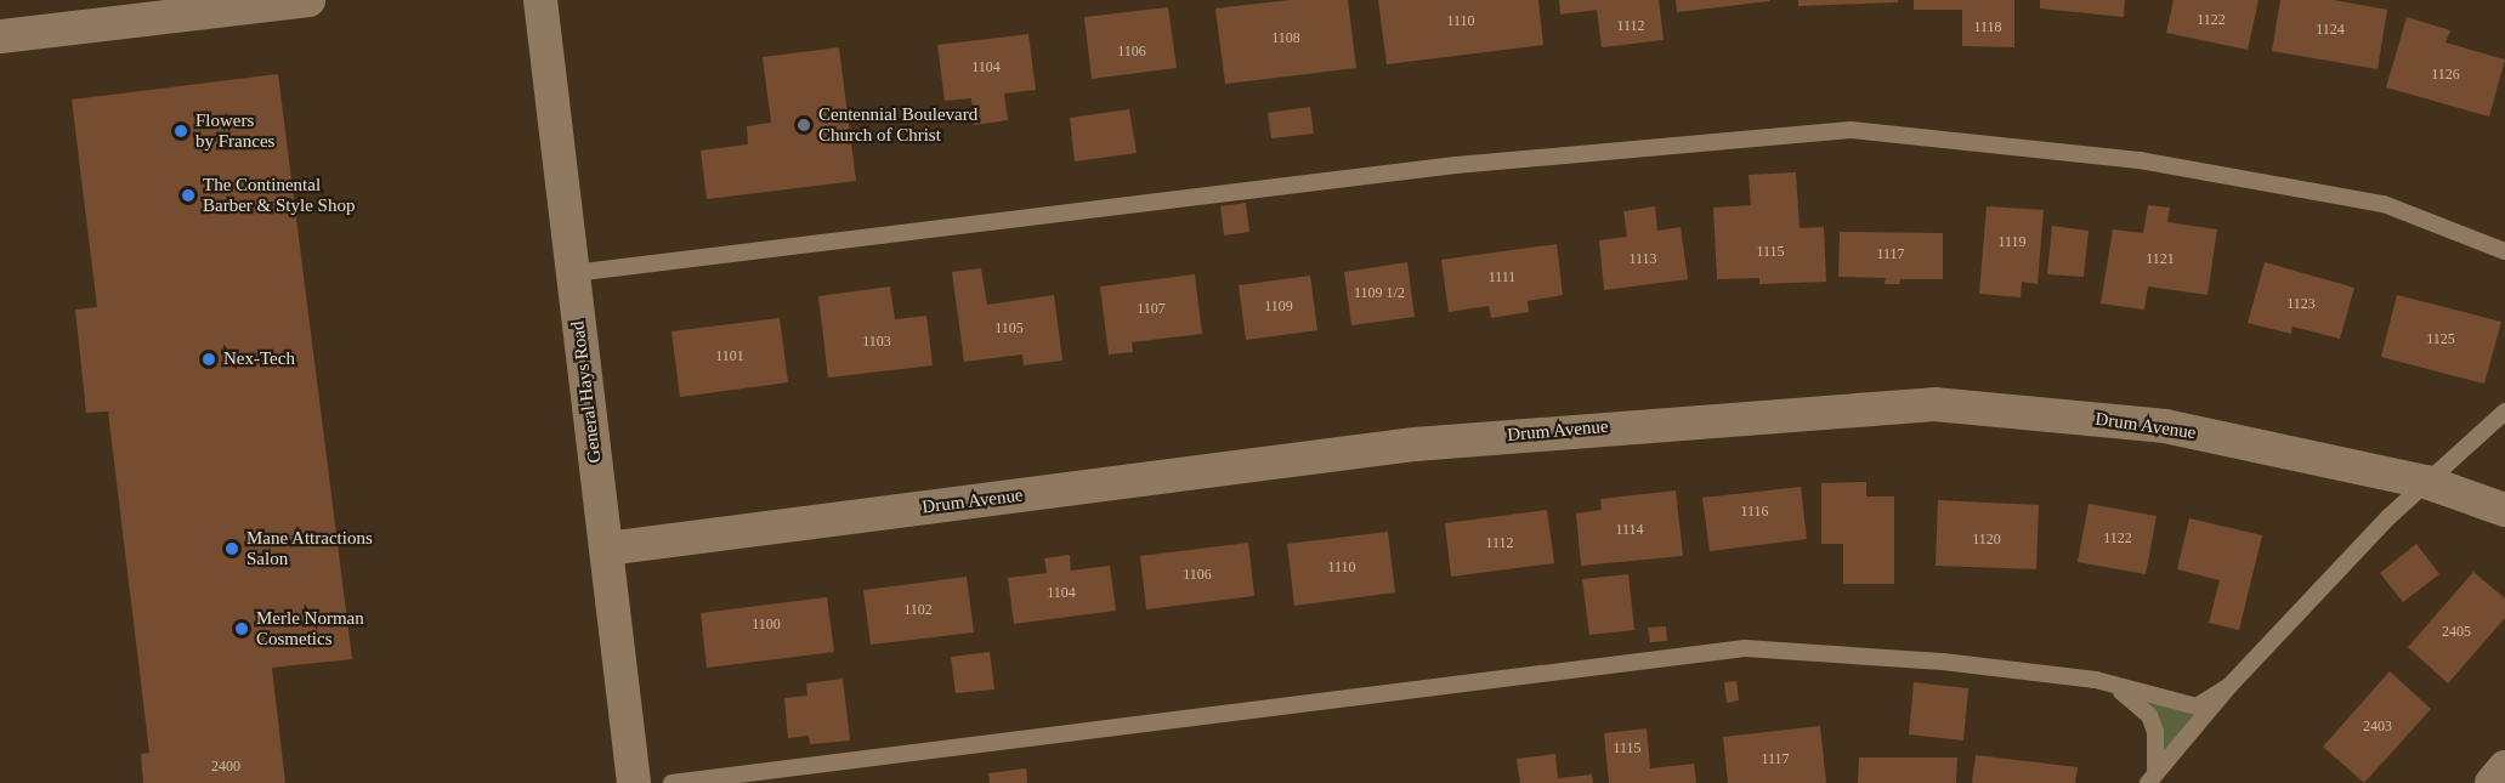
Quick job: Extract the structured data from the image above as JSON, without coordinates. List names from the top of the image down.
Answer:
{
  "streets": {
    "street": ["General Hays Road", "Drum Avenue"]
  },
  "crossings": [
    ["General Hays Road", "Drum Avenue"]
  ],
  "places": [
    "Centennial Boulevard Church of Christ",
    "Flowers by Frances",
    "The Continental Barber & Style Shop",
    "Nex-Tech",
    "Mane Attractions Salon",
    "Merle Norman Cosmetics"
  ],
  "house_numbers": [
    "1122",
    "1110",
    "1112",
    "1118",
    "1124",
    "1108",
    "1106",
    "1104",
    "1126",
    "1119",
    "1115",
    "1117",
    "1113",
    "1121",
    "1111",
    "1109 1/2",
    "1123",
    "1109",
    "1107",
    "1105",
    "1125",
    "1103",
    "1101",
    "1116",
    "1114",
    "1122",
    "1120",
    "1112",
    "1110",
    "1106",
    "1104",
    "1102",
    "1100",
    "2405",
    "2403",
    "1115",
    "1117",
    "2400"
  ]
}
